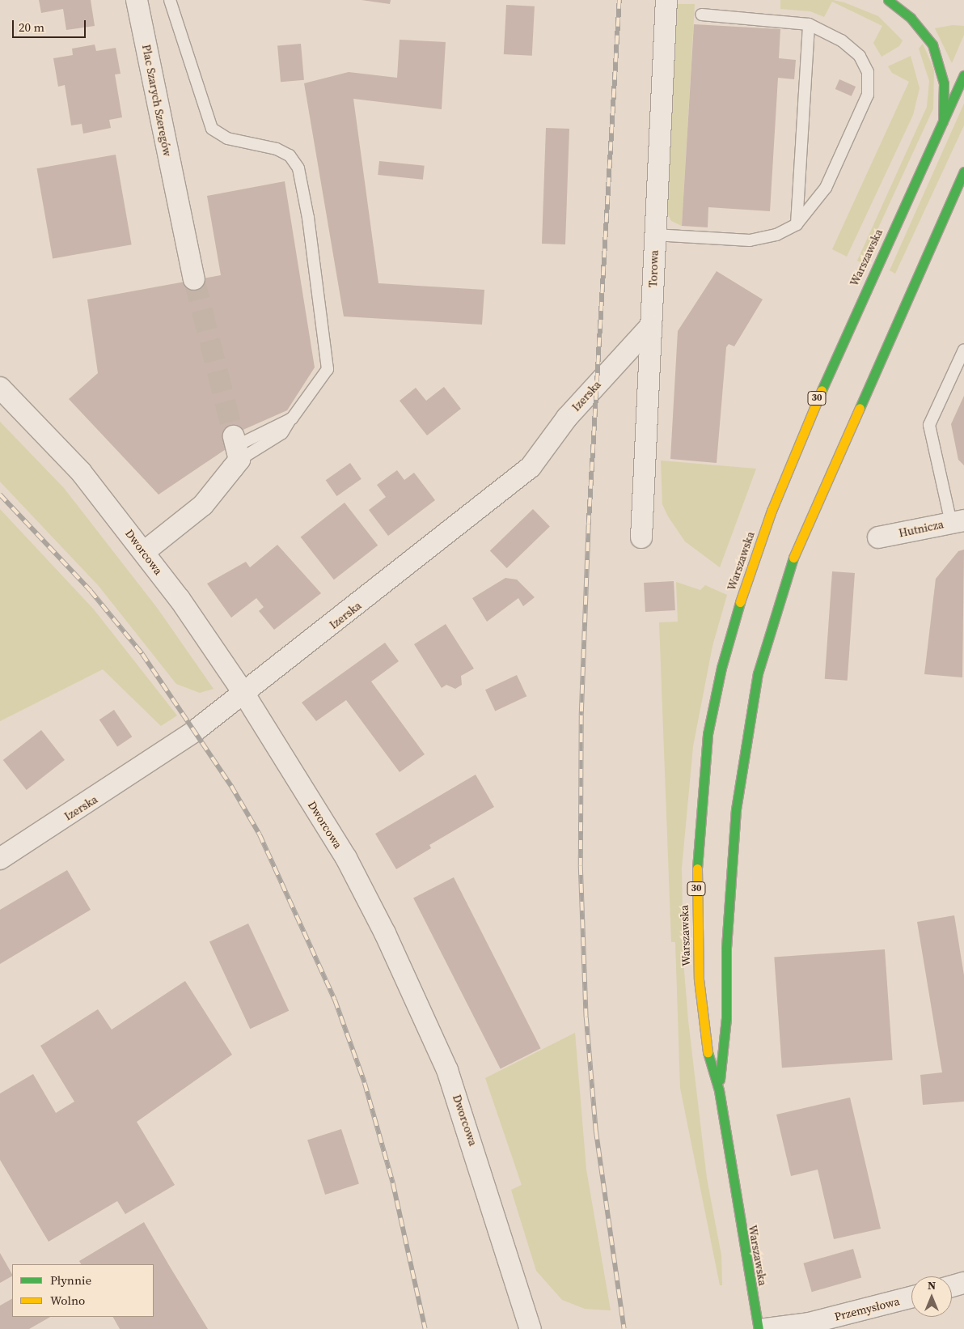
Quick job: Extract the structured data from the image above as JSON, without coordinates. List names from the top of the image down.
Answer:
{
  "streets": {
    "main road": ["Warszawska", "30"],
    "street": [
      "Plac Szarych Szeregów",
      "Torowa",
      "Izerska",
      "Hutnicza",
      "Dworcowa",
      "Przemysłowa"
    ]
  },
  "crossings": [
    ["Torowa", "Izerska"],
    ["Izerska", "Dworcowa"]
  ],
  "legend": ["Płynnie", "Wolno"],
  "scale_bar": "20 m",
  "north": "top"
}
